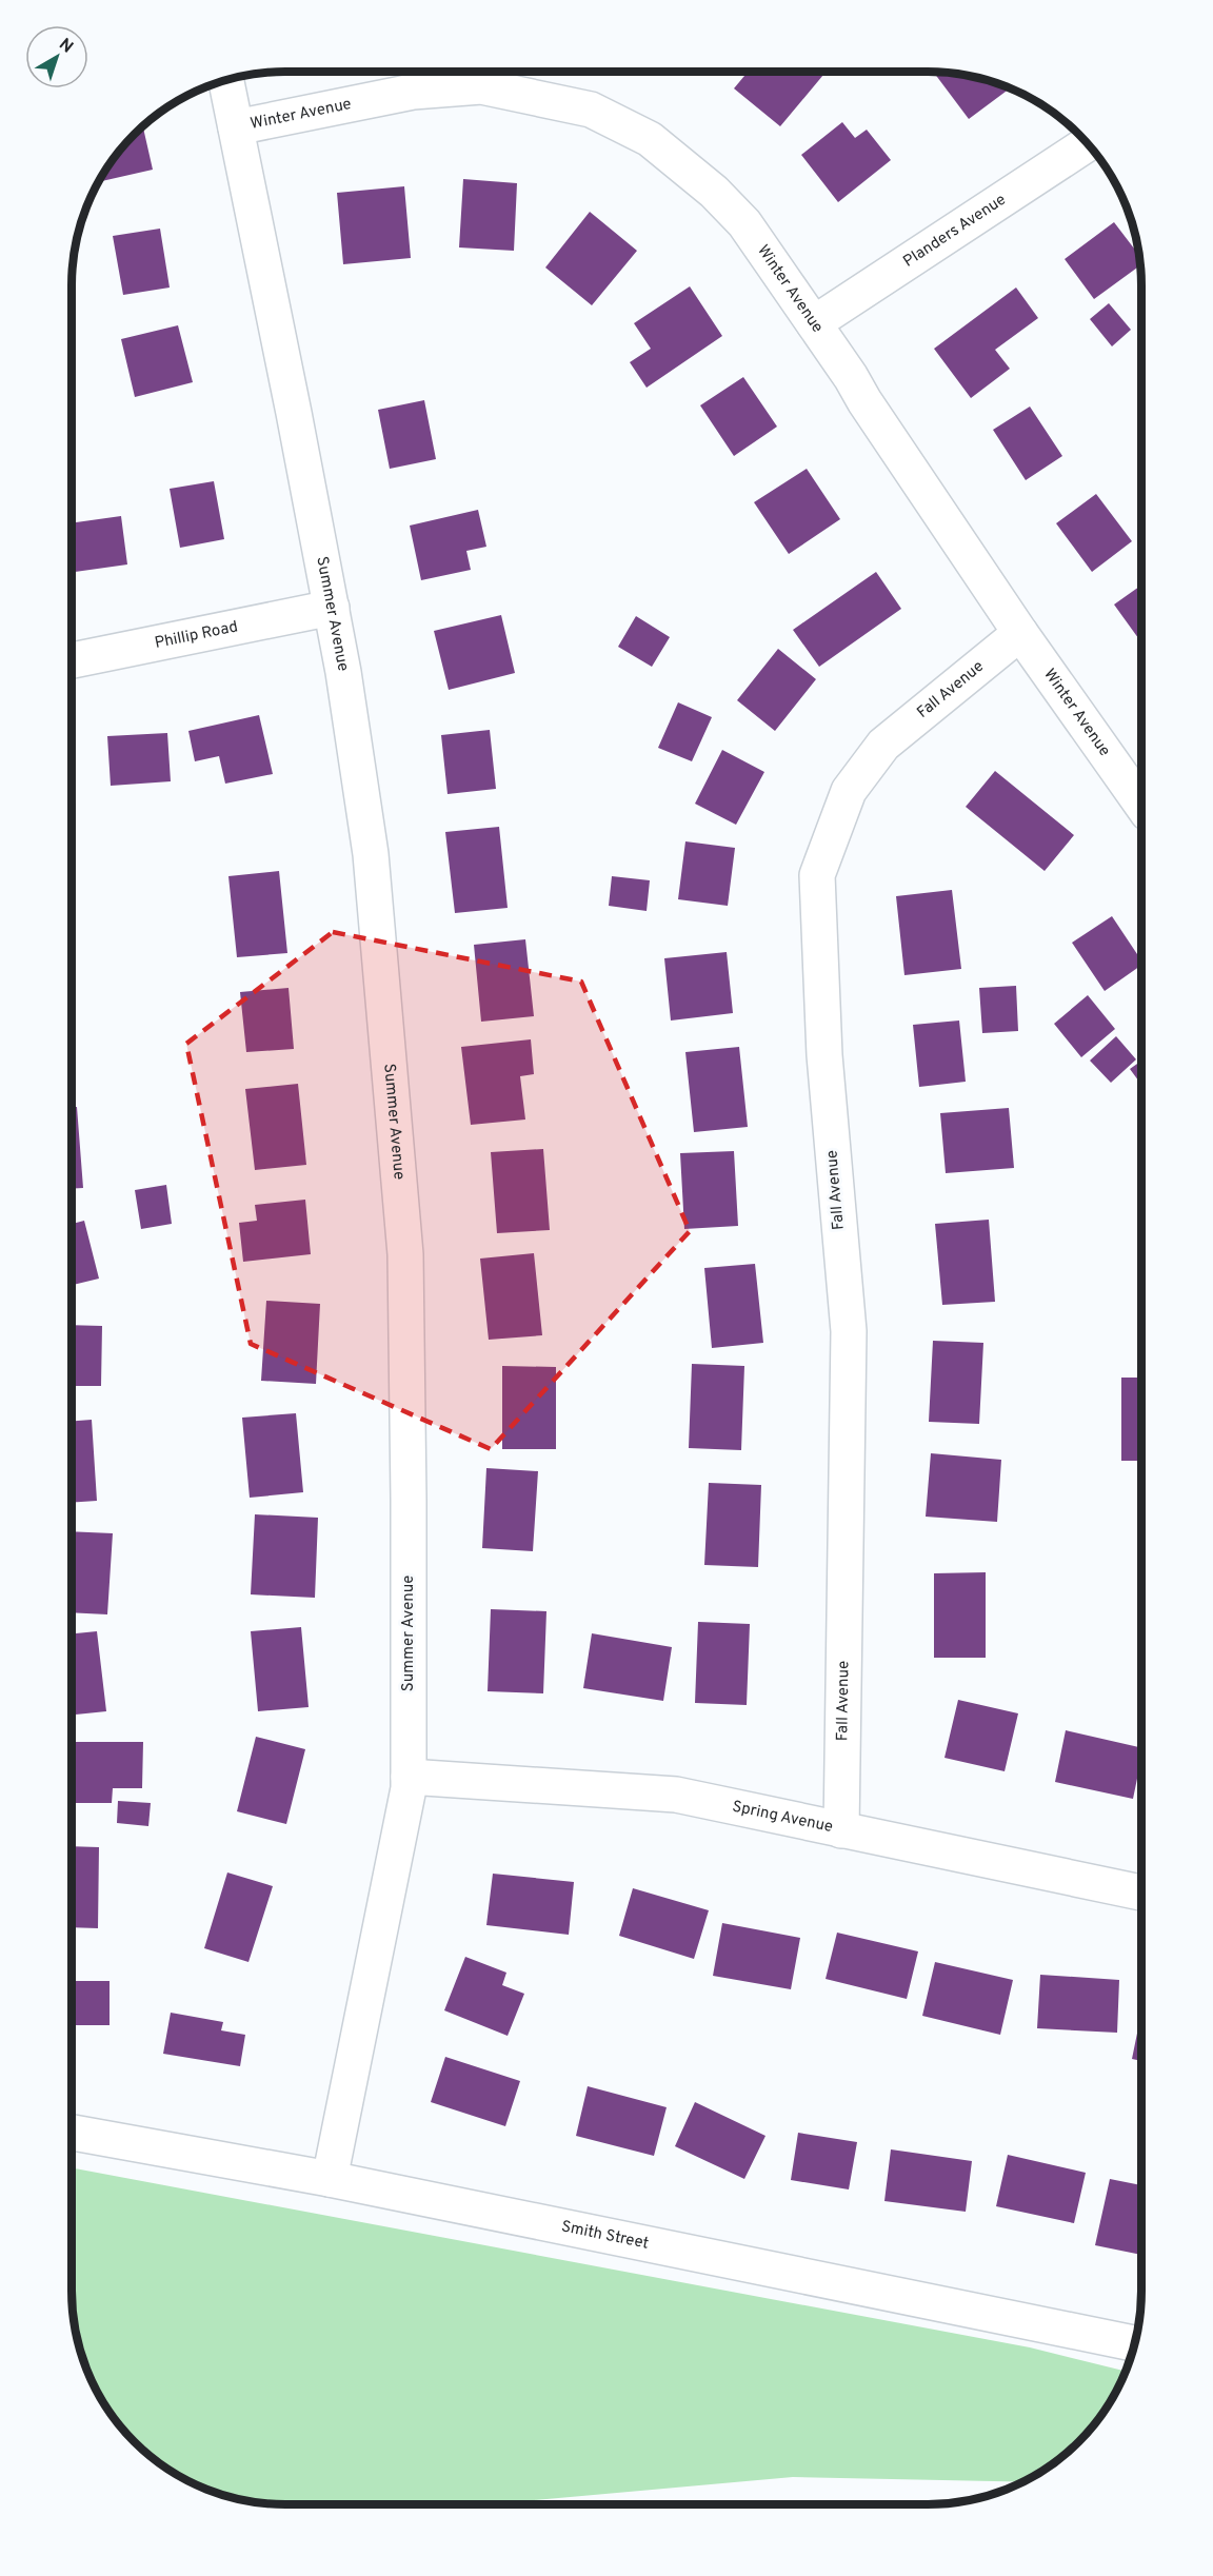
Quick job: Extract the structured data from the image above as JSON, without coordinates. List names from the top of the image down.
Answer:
{
  "streets": {
    "street": [
      "Winter Avenue",
      "Planders Avenue",
      "Summer Avenue",
      "Phillip Road",
      "Fall Avenue",
      "Spring Avenue",
      "Smith Street"
    ]
  },
  "crossings": [
    ["Winter Avenue", "Planders Avenue"],
    ["Winter Avenue", "Summer Avenue"],
    ["Winter Avenue", "Fall Avenue"],
    ["Summer Avenue", "Phillip Road"],
    ["Summer Avenue", "Spring Avenue"],
    ["Summer Avenue", "Smith Street"],
    ["Fall Avenue", "Spring Avenue"]
  ],
  "north": "top right"
}
